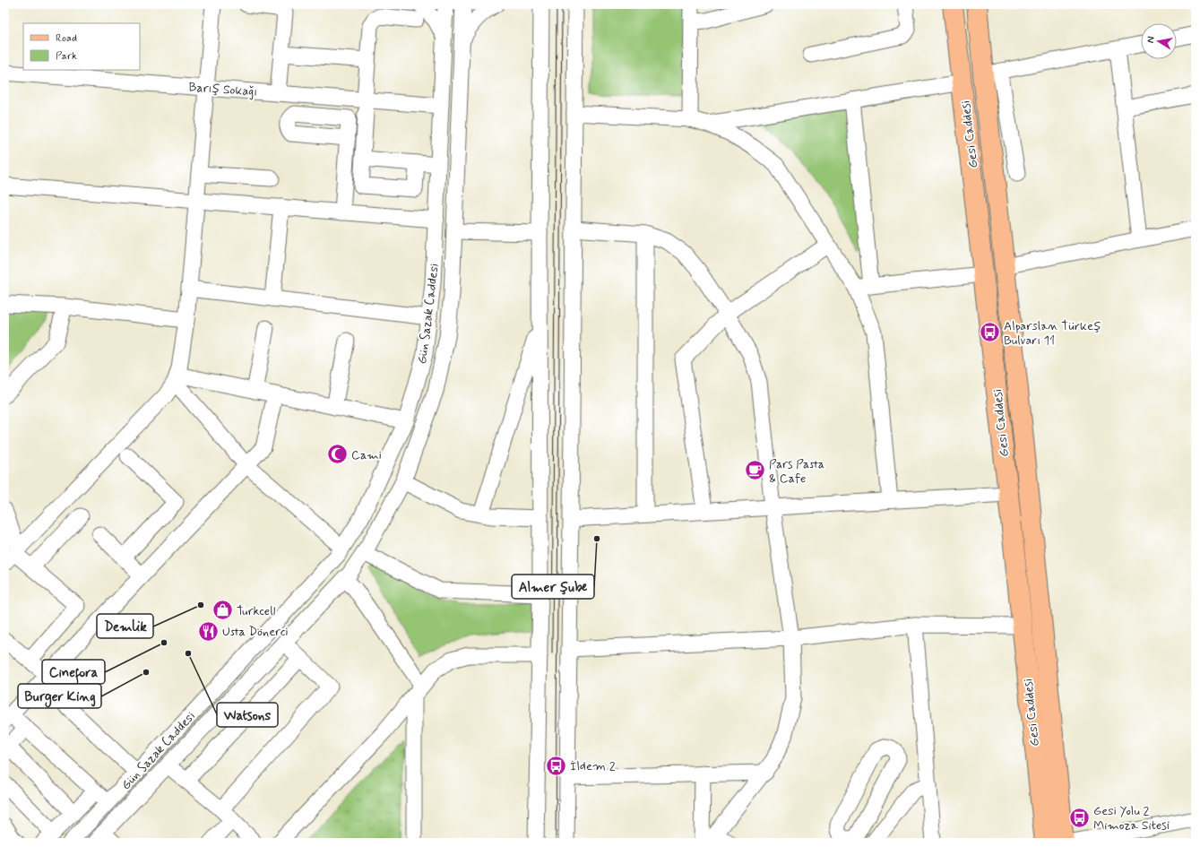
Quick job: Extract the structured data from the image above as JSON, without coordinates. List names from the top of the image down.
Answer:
{
  "streets": {
    "main road": ["Gesi Caddesi"],
    "street": ["Barış Sokağı", "Gün Sazak Caddesi"]
  },
  "crossings": [
    ["Barış Sokağı", "Gün Sazak Caddesi"]
  ],
  "places": {
    "bus stop": ["Alparslan Türkeş Bulvarı 11", "İldem 2", "Gesi Yolu 2 Mimoza Sitesi"],
    "mosque": ["Cami"],
    "cafe": ["Pars Pasta & Cafe"],
    "other": [
      "Almer şube",
      "Demlik",
      "Cinefora",
      "Watsons",
      "Burger King"
    ],
    "shop": ["Turkcell"],
    "restaurant": ["Usta Dönerci"]
  },
  "legend": ["Road", "Park"],
  "north": "left"
}
